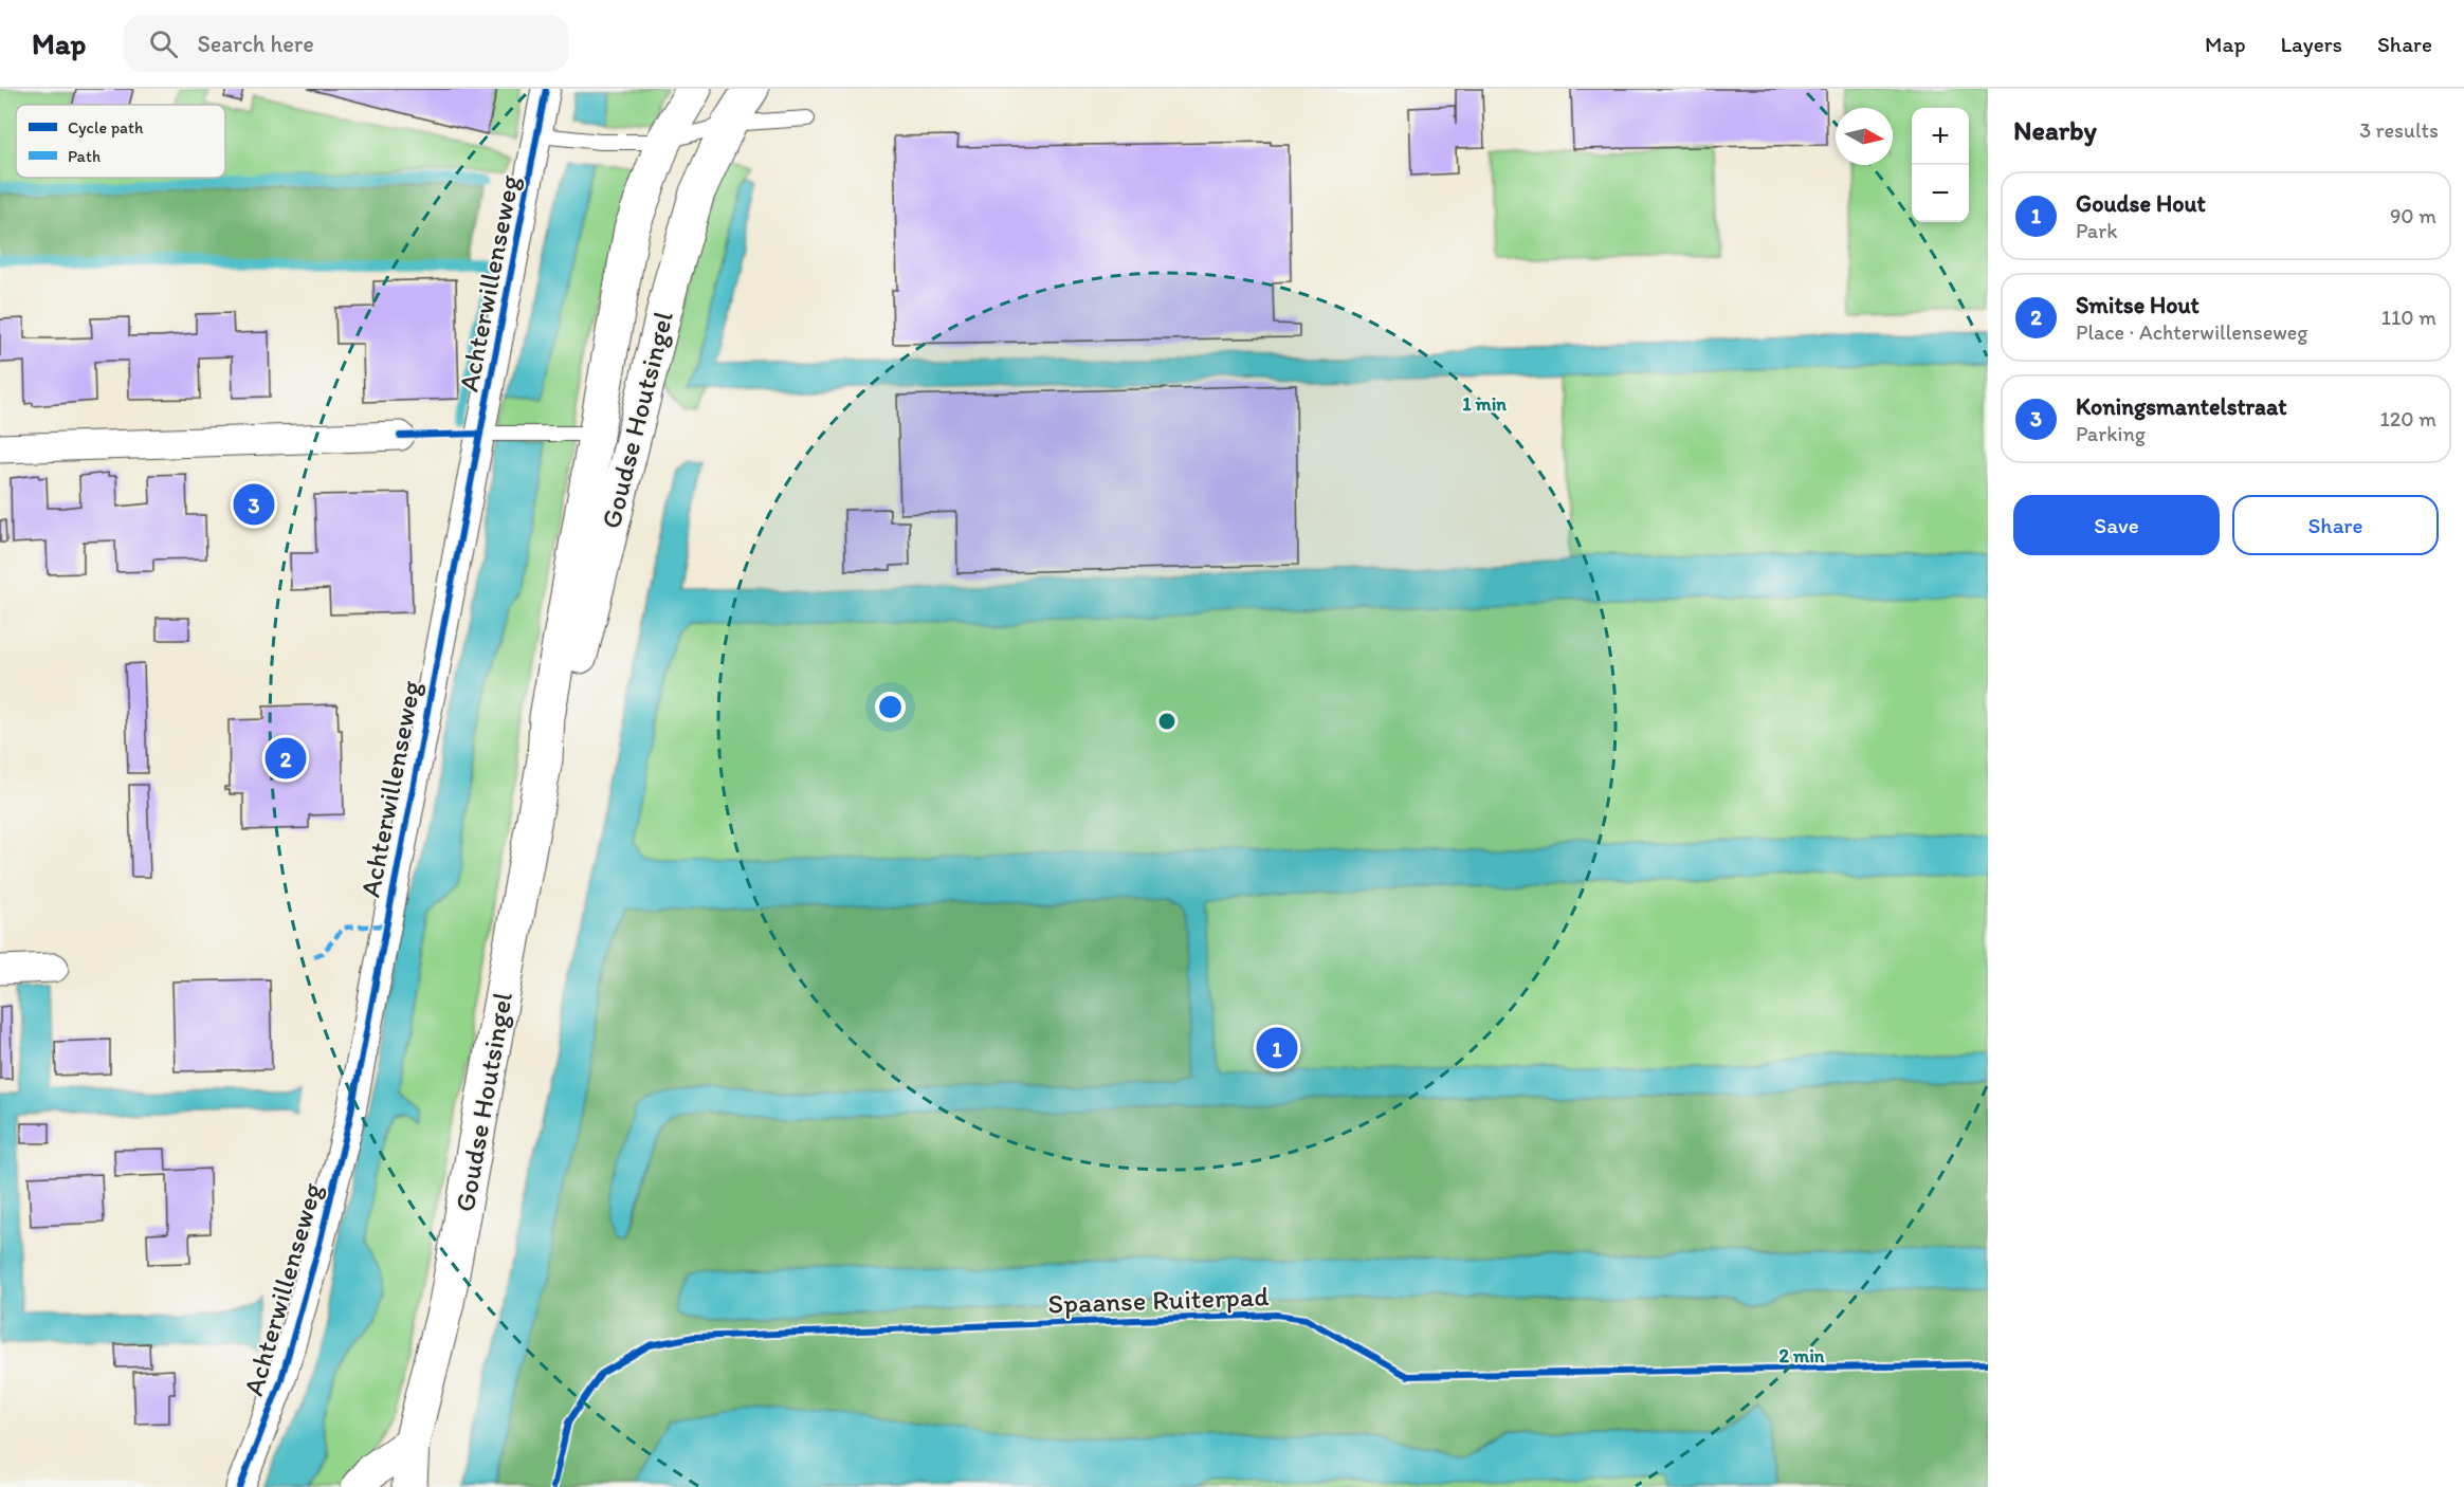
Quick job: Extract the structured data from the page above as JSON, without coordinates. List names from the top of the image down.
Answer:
{
  "streets": {
    "main road": ["Goudse Houtsingel"],
    "street": ["Achterwillenseweg"],
    "cycle path": ["Spaanse Ruiterpad"]
  },
  "legend": ["Cycle path", "Path"],
  "north": "right",
  "page": {
    "header": "Map",
    "search": "Search here",
    "nav": ["Map", "Layers", "Share"],
    "heading": ["Nearby", "3 results"],
    "map_buttons": ["+", "−"],
    "list": [
      {
        "mark": "1",
        "name": "Goudse Hout",
        "note": "Park",
        "value": "90 m"
      },
      {
        "mark": "2",
        "name": "Smitse Hout",
        "note": "Place · Achterwillenseweg",
        "value": "110 m"
      },
      {
        "mark": "3",
        "name": "Koningsmantelstraat",
        "note": "Parking",
        "value": "120 m"
      }
    ],
    "buttons": ["Save", "Share"],
    "pins": ["3", "2", "1"]
  },
  "rings": ["1 min", "2 min"]
}
